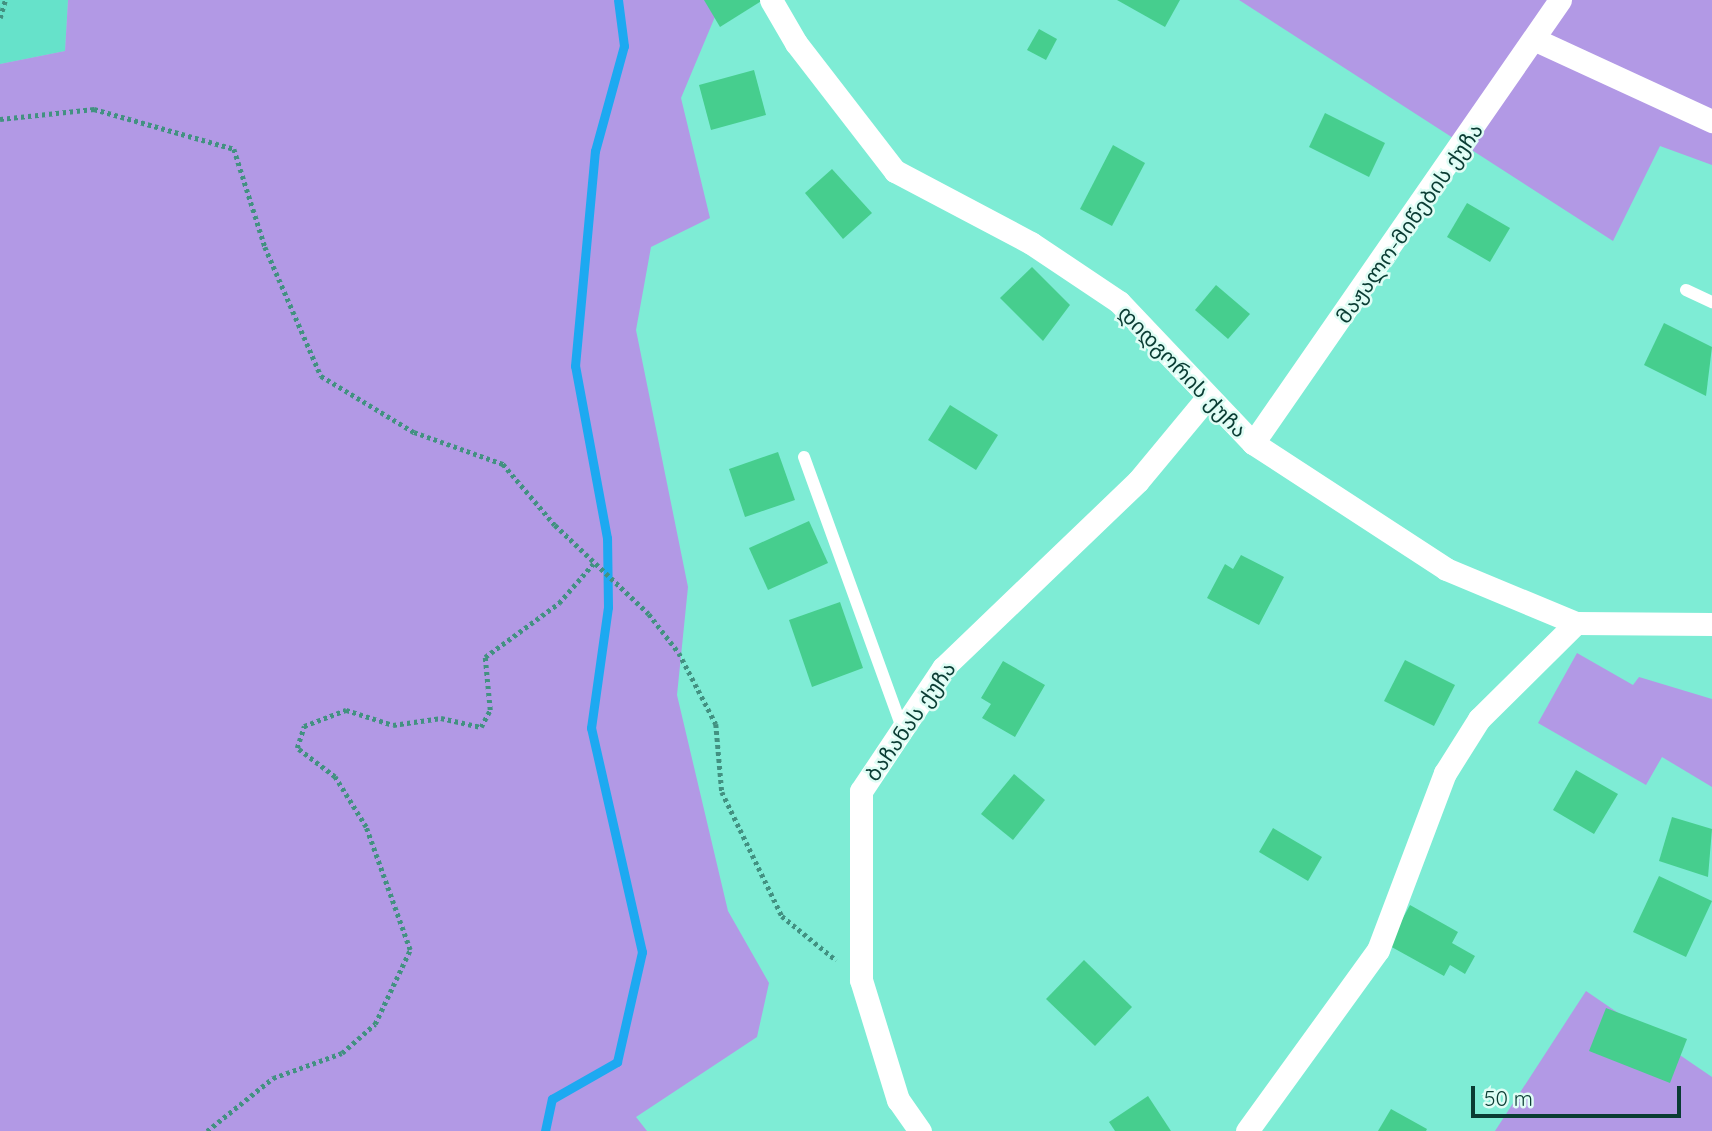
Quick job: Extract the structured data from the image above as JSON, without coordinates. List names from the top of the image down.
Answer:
{
  "streets": {
    "street": ["მაჟალო-მიწების ქუჩა", "დიდგორის ქუჩა", "ბაჩანას ქუჩა"]
  },
  "crossings": [
    ["მაჟალო-მიწების ქუჩა", "დიდგორის ქუჩა"],
    ["დიდგორის ქუჩა", "ბაჩანას ქუჩა"]
  ],
  "scale_bar": "50 m"
}
